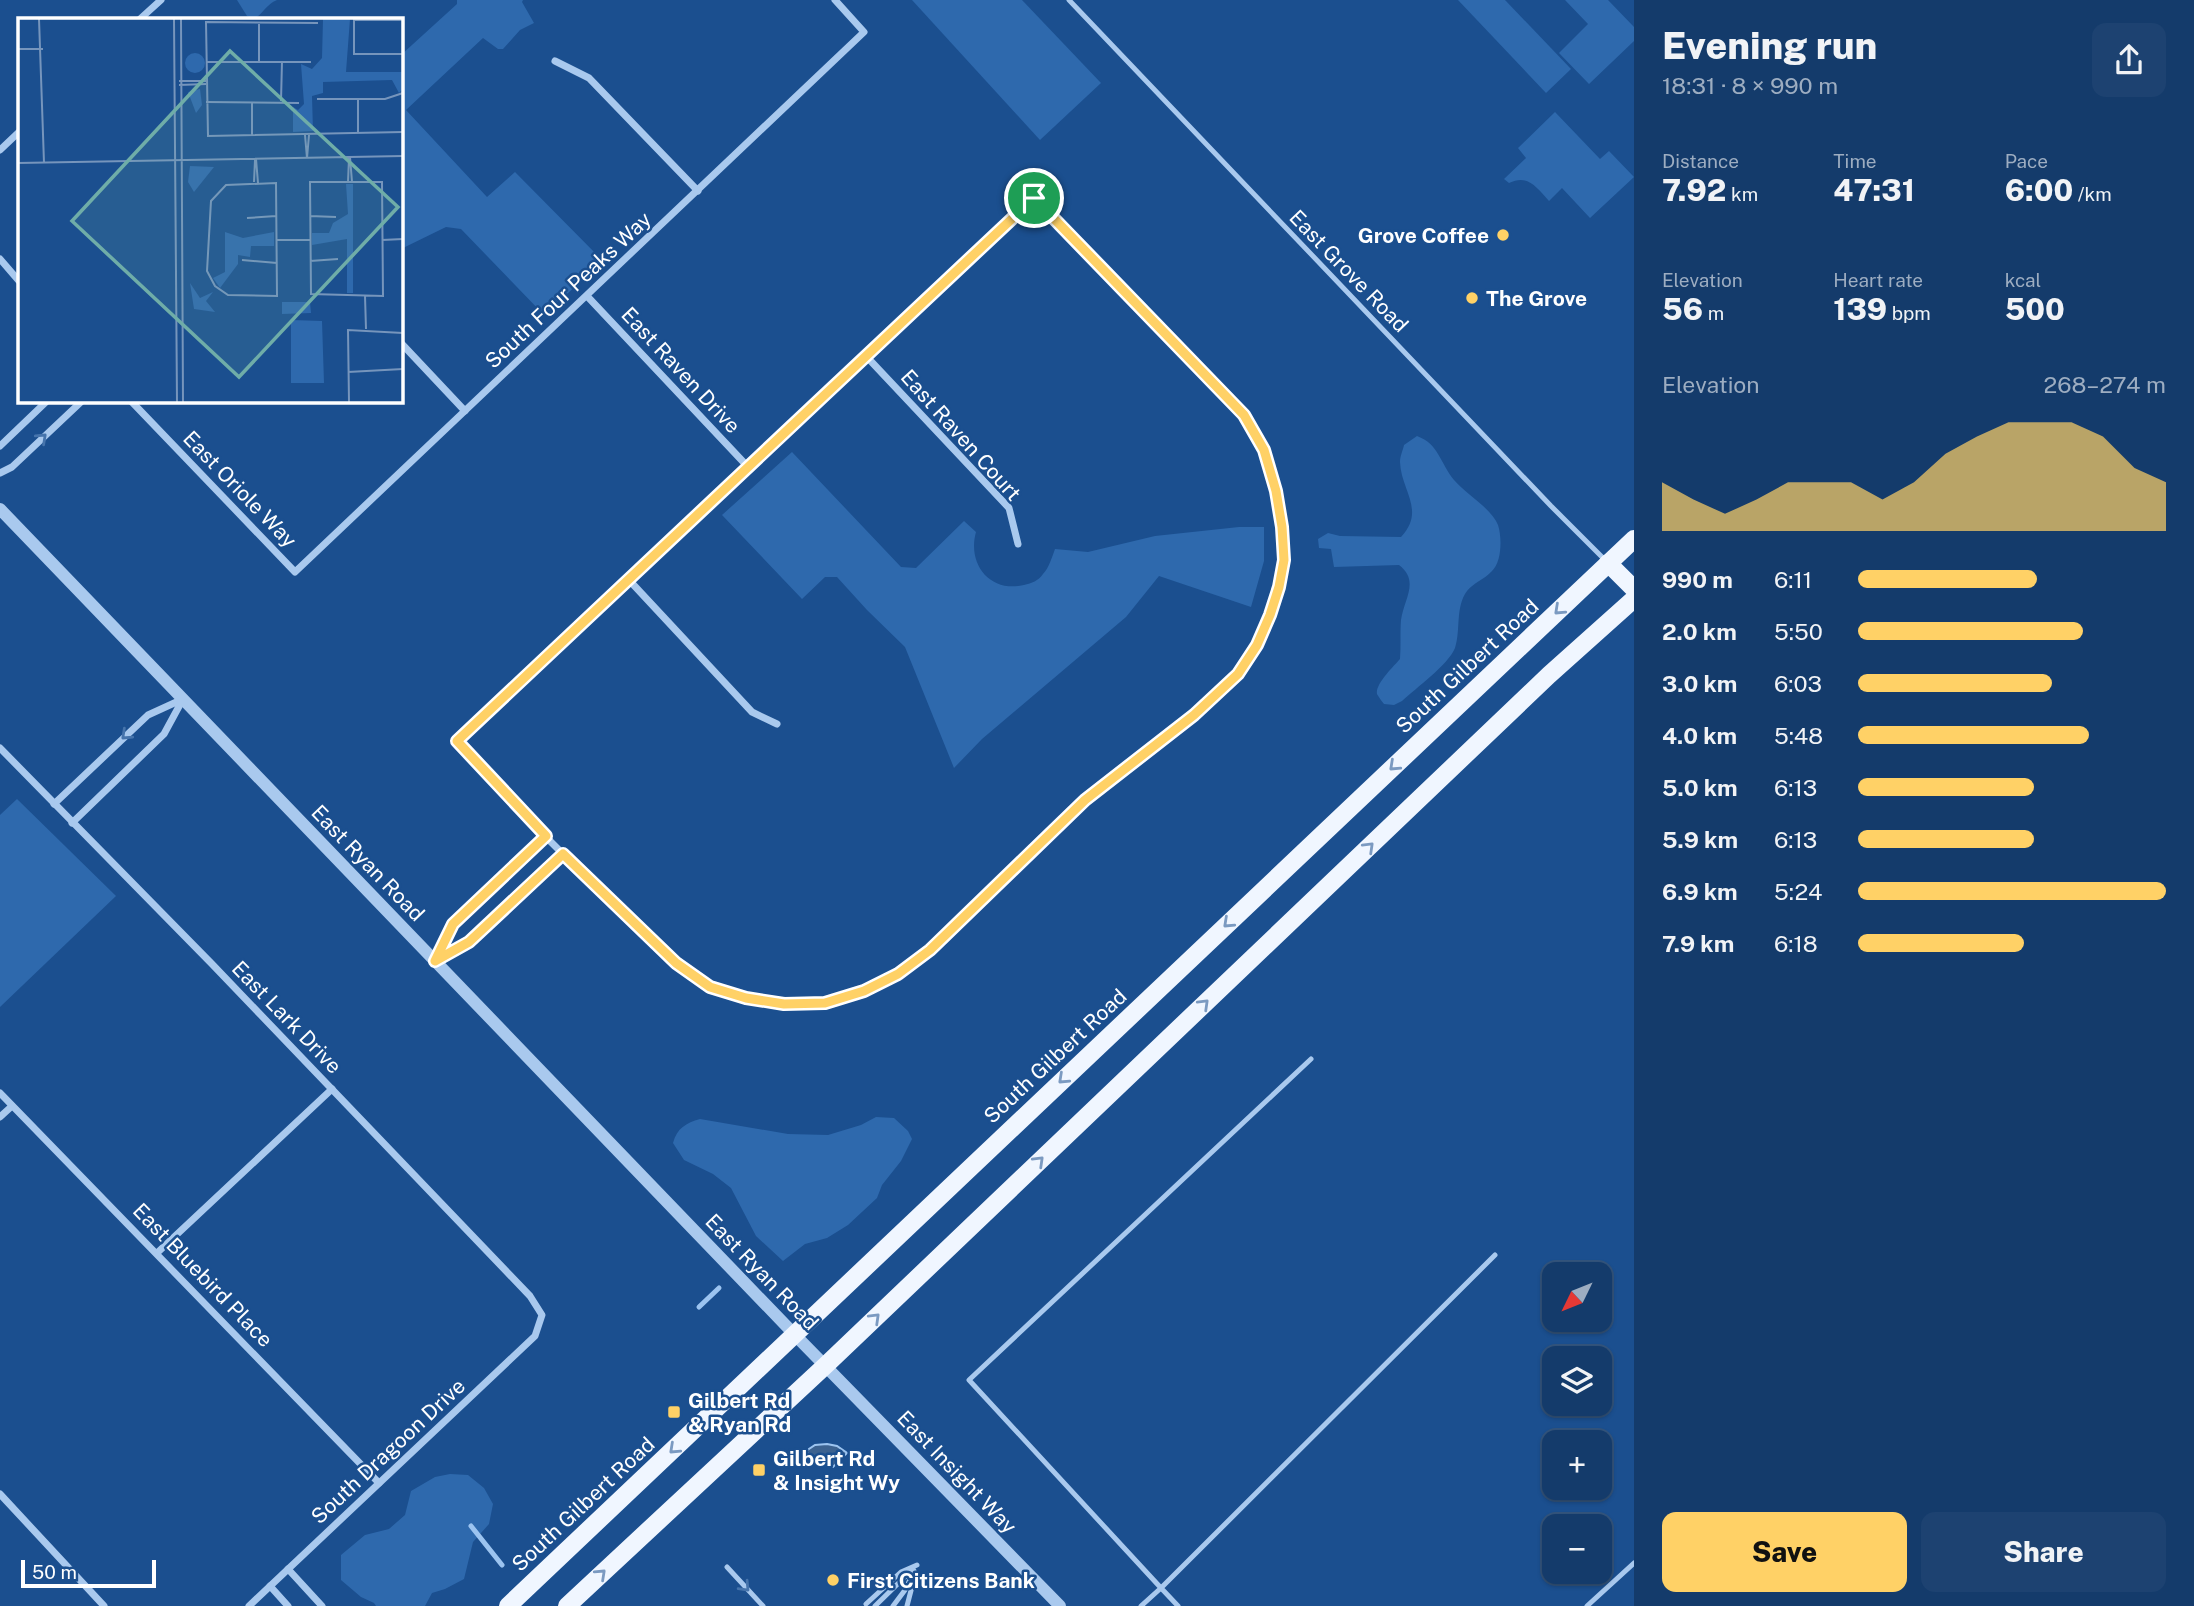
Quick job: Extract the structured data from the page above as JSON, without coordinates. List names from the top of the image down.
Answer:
{
  "streets": {
    "main road": ["South Gilbert Road"],
    "street": [
      "South Four Peaks Way",
      "East Raven Drive",
      "East Raven Court",
      "East Oriole Way",
      "East Ryan Road",
      "East Lark Drive",
      "East Bluebird Place",
      "South Dragoon Drive",
      "East Insight Way"
    ],
    "lane": ["East Grove Road"]
  },
  "crossings": [
    ["East Grove Road", "South Gilbert Road"],
    ["South Four Peaks Way", "East Raven Drive"],
    ["South Four Peaks Way", "East Oriole Way"],
    ["South Gilbert Road", "East Ryan Road"],
    ["East Ryan Road", "East Insight Way"],
    ["East Lark Drive", "South Dragoon Drive"],
    ["East Bluebird Place", "South Dragoon Drive"]
  ],
  "places": {
    "other": ["Grove Coffee", "The Grove", "First Citizens Bank"],
    "transit": ["Gilbert Rd & Ryan Rd", "Gilbert Rd & Insight Wy"]
  },
  "scale_bar": "50 m",
  "north": "bottom left",
  "page": {
    "heading": ["Evening run", "18:31 · 8 × 990 m"],
    "stats": [
      ["Distance", "7.92 km"],
      ["Time", "47:31"],
      ["Pace", "6:00 /km"],
      ["Elevation", "56 m"],
      ["Heart rate", "139 bpm"],
      ["kcal", "500"]
    ],
    "chart": ["Elevation", "268–274 m"],
    "list": [
      {
        "name": "990 m",
        "note": "6:11"
      },
      {
        "name": "2.0 km",
        "note": "5:50"
      },
      {
        "name": "3.0 km",
        "note": "6:03"
      },
      {
        "name": "4.0 km",
        "note": "5:48"
      },
      {
        "name": "5.0 km",
        "note": "6:13"
      },
      {
        "name": "5.9 km",
        "note": "6:13"
      },
      {
        "name": "6.9 km",
        "note": "5:24"
      },
      {
        "name": "7.9 km",
        "note": "6:18"
      }
    ],
    "map_buttons": ["+", "−"],
    "buttons": ["Save", "Share"],
    "scale": "50 m"
  }
}
